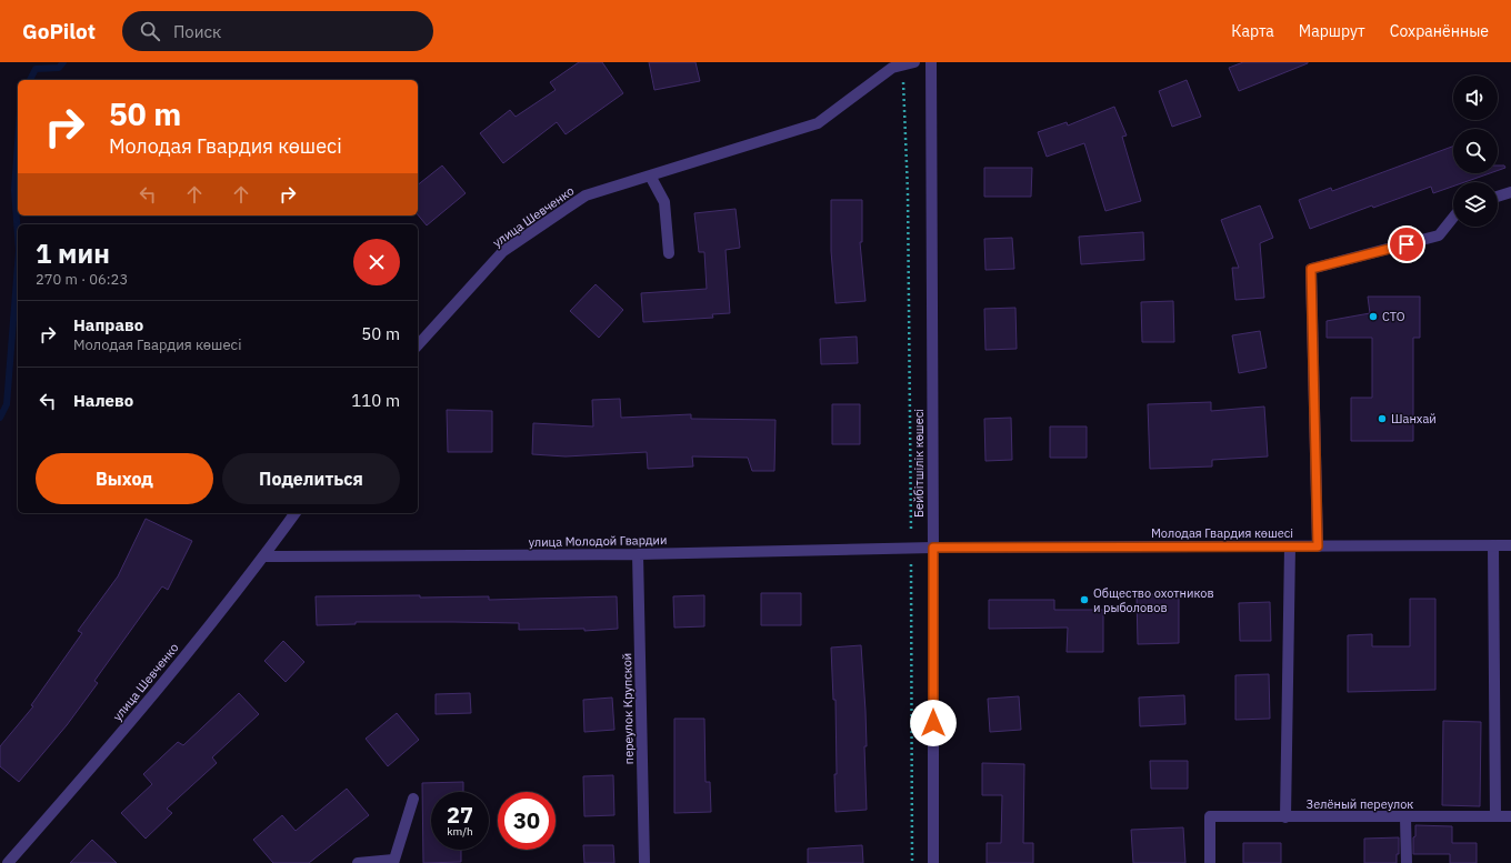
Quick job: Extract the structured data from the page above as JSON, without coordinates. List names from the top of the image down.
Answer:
{
  "streets": {
    "street": [
      "улица Шевченко",
      "Бейбітшілік көшесі",
      "Молодая Гвардия көшесі",
      "улица Молодой Гвардии",
      "переулок Крупской",
      "Зелёный переулок"
    ]
  },
  "crossings": [
    ["улица Шевченко", "улица Молодой Гвардии"],
    ["Бейбітшілік көшесі", "Молодая Гвардия көшесі"],
    ["Бейбітшілік көшесі", "улица Молодой Гвардии"],
    ["Молодая Гвардия көшесі", "улица Молодой Гвардии"],
    ["улица Молодой Гвардии", "переулок Крупской"]
  ],
  "places": ["СТО", "Шанхай", "Общество охотников и рыболовов"],
  "page": {
    "header": "GoPilot",
    "search": "Поиск",
    "nav": ["Карта", "Маршрут", "Сохранённые"],
    "turn": ["50 m", "Молодая Гвардия көшесі"],
    "heading": ["1 мин", "270 m · 06:23"],
    "list": [
      {
        "name": "Направо",
        "note": "Молодая Гвардия көшесі",
        "value": "50 m"
      },
      {
        "name": "Налево",
        "value": "110 m"
      }
    ],
    "buttons": ["Выход", "Поделиться"],
    "speed": "27 km/h",
    "limit": "30"
  }
}
